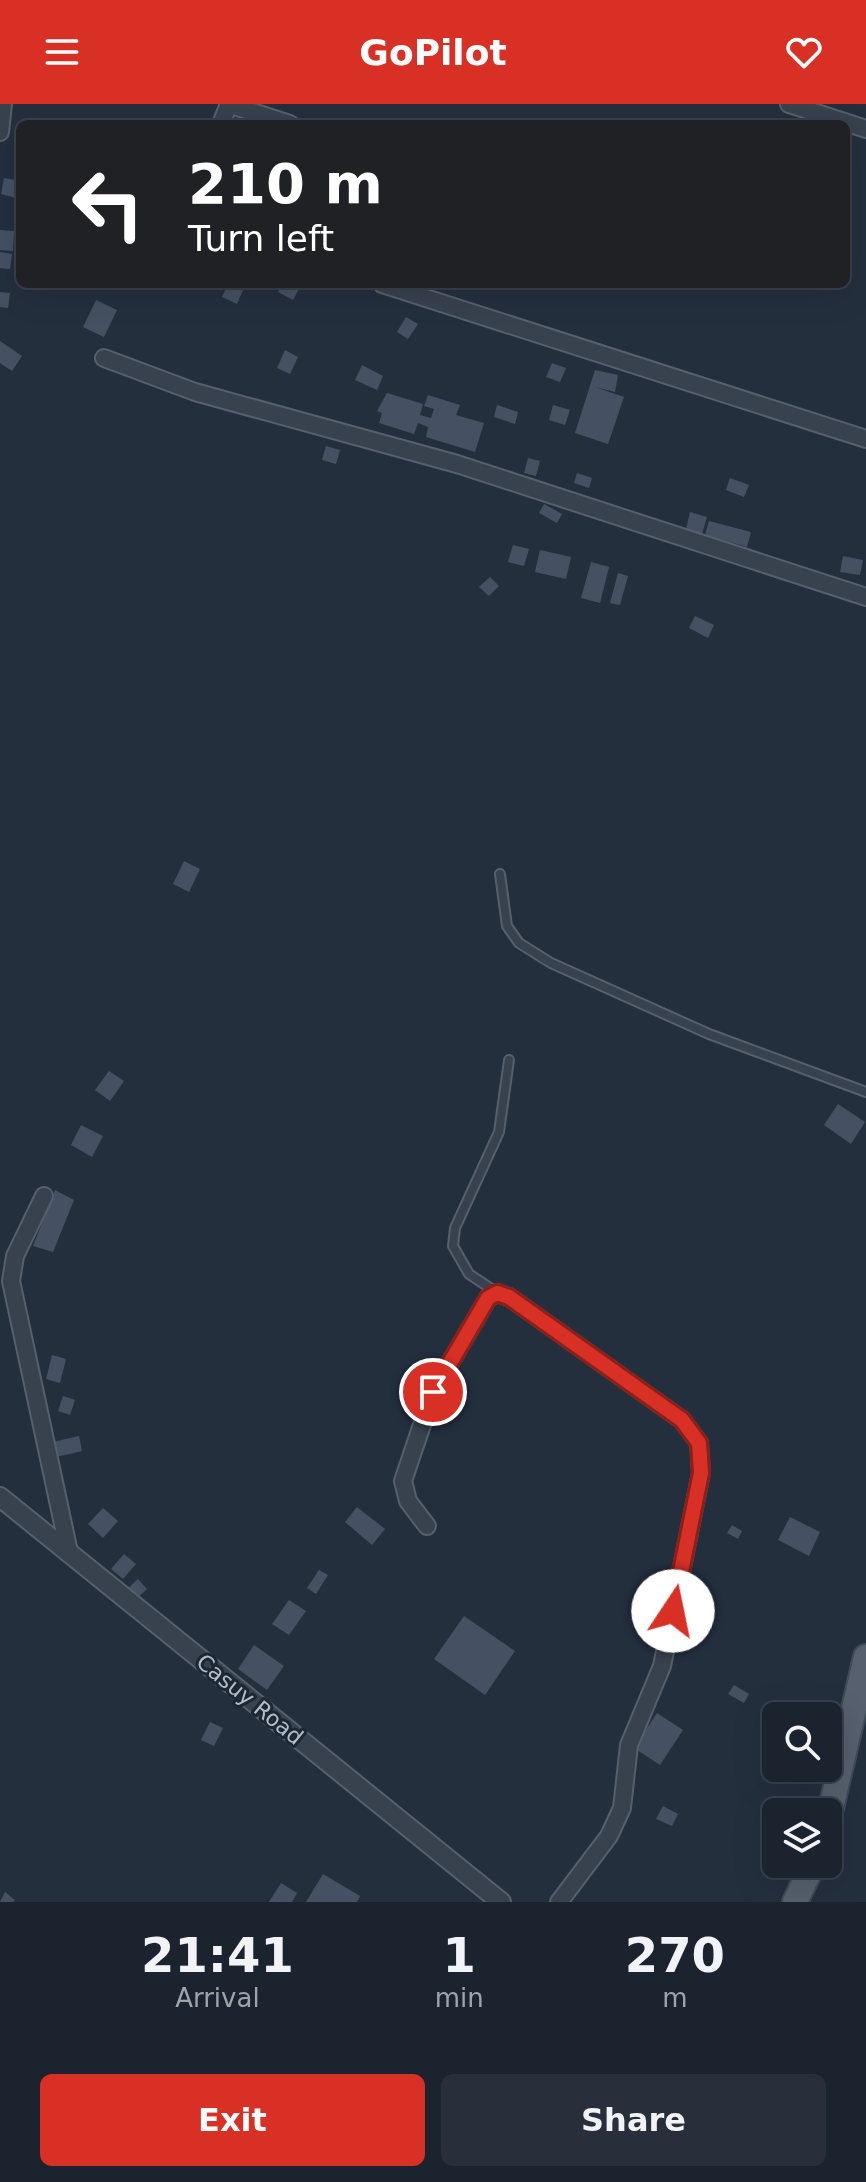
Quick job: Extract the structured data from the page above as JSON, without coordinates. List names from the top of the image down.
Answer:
{
  "streets": {
    "street": ["Casuy Road"]
  },
  "page": {
    "header": "GoPilot",
    "turn": ["210 m", "Turn left"],
    "eta": [
      "21:41",
      "Arrival",
      "1",
      "min",
      "270",
      "m"
    ],
    "buttons": ["Exit", "Share"]
  }
}
